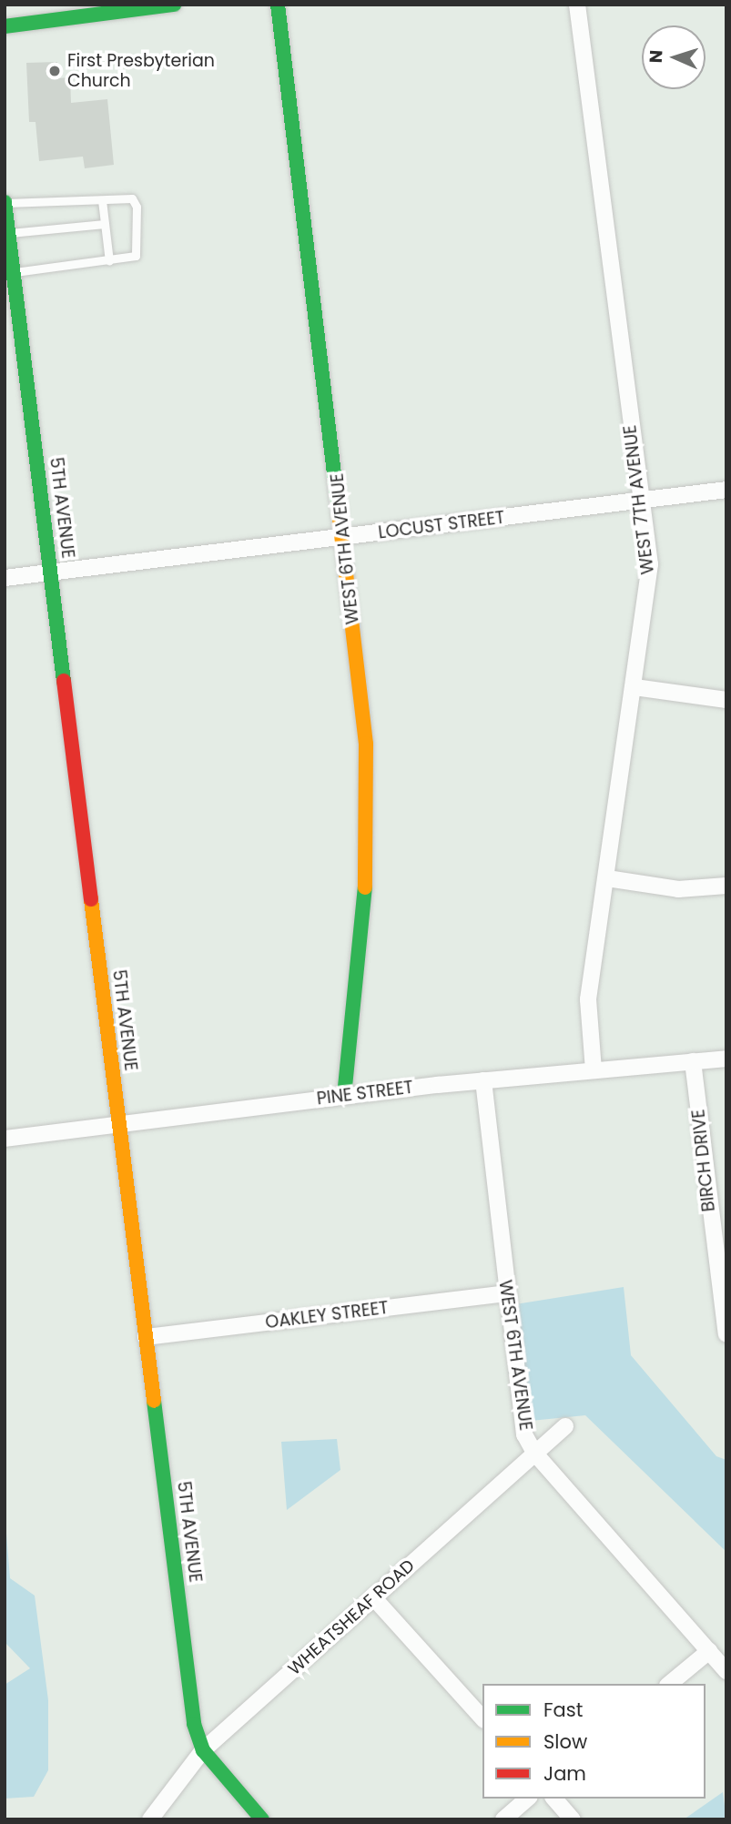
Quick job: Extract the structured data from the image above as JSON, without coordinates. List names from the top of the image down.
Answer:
{
  "streets": {
    "street": [
      "WEST 7TH AVENUE",
      "5TH AVENUE",
      "LOCUST STREET",
      "WEST 6TH AVENUE",
      "PINE STREET",
      "BIRCH DRIVE",
      "OAKLEY STREET",
      "WHEATSHEAF ROAD"
    ]
  },
  "crossings": [
    ["WEST 7TH AVENUE", "LOCUST STREET"],
    ["WEST 7TH AVENUE", "PINE STREET"],
    ["5TH AVENUE", "LOCUST STREET"],
    ["5TH AVENUE", "PINE STREET"],
    ["5TH AVENUE", "OAKLEY STREET"],
    ["5TH AVENUE", "WHEATSHEAF ROAD"],
    ["LOCUST STREET", "WEST 6TH AVENUE"],
    ["WEST 6TH AVENUE", "PINE STREET"],
    ["WEST 6TH AVENUE", "OAKLEY STREET"],
    ["WEST 6TH AVENUE", "WHEATSHEAF ROAD"],
    ["PINE STREET", "BIRCH DRIVE"]
  ],
  "places": ["First Presbyterian Church"],
  "legend": ["Fast", "Slow", "Jam"],
  "north": "left"
}
